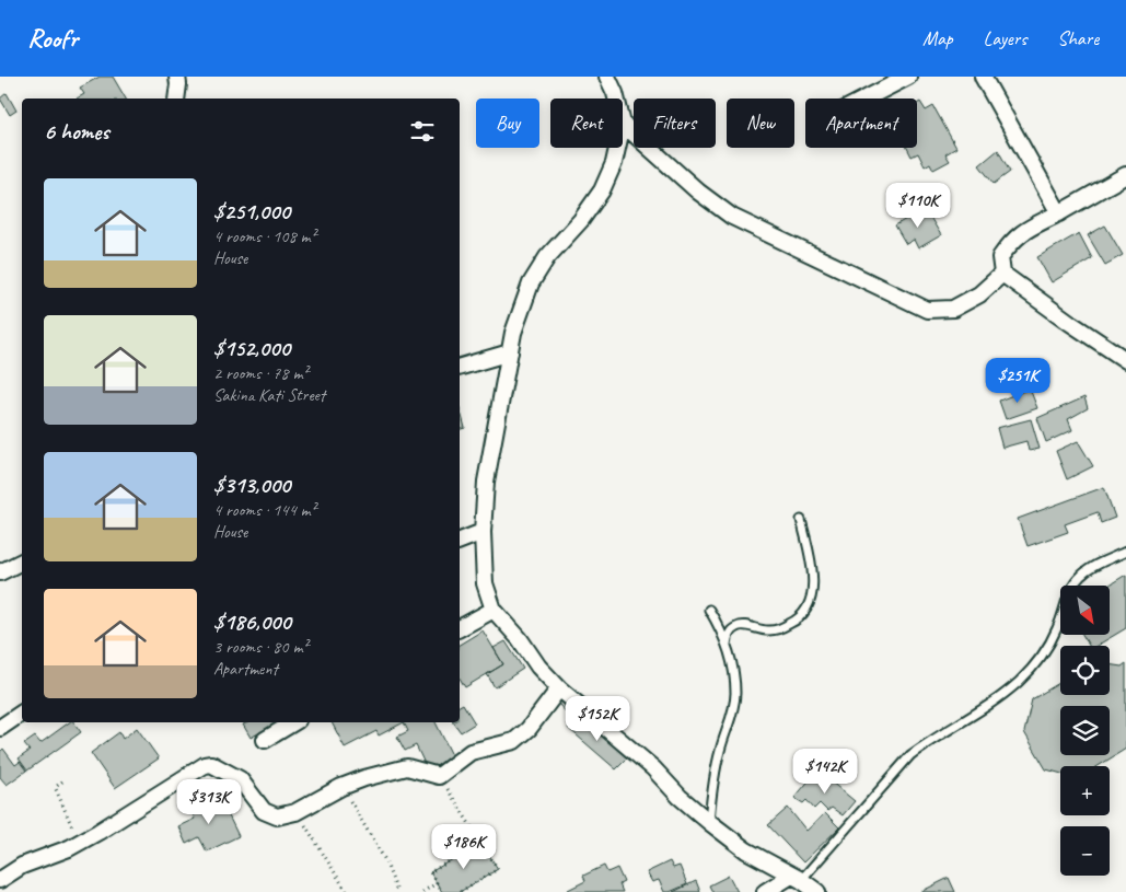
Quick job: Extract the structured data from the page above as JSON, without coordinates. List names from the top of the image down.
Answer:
{
  "north": "bottom right",
  "page": {
    "header": "Roofr",
    "nav": ["Map", "Layers", "Share"],
    "chip": [
      "Buy",
      "Rent",
      "Filters",
      "New",
      "Apartment"
    ],
    "heading": "6 homes",
    "list": [
      {
        "name": "$251,000",
        "note": "4 rooms · 108 m² · House"
      },
      {
        "name": "$152,000",
        "note": "2 rooms · 78 m² · Sakina Kati Street"
      },
      {
        "name": "$313,000",
        "note": "4 rooms · 144 m² · House"
      },
      {
        "name": "$186,000",
        "note": "3 rooms · 80 m² · Apartment"
      }
    ],
    "price": [
      "$110K",
      "$251K",
      "$152K",
      "$142K",
      "$313K",
      "$186K"
    ],
    "map_buttons": ["+", "−"]
  }
}
